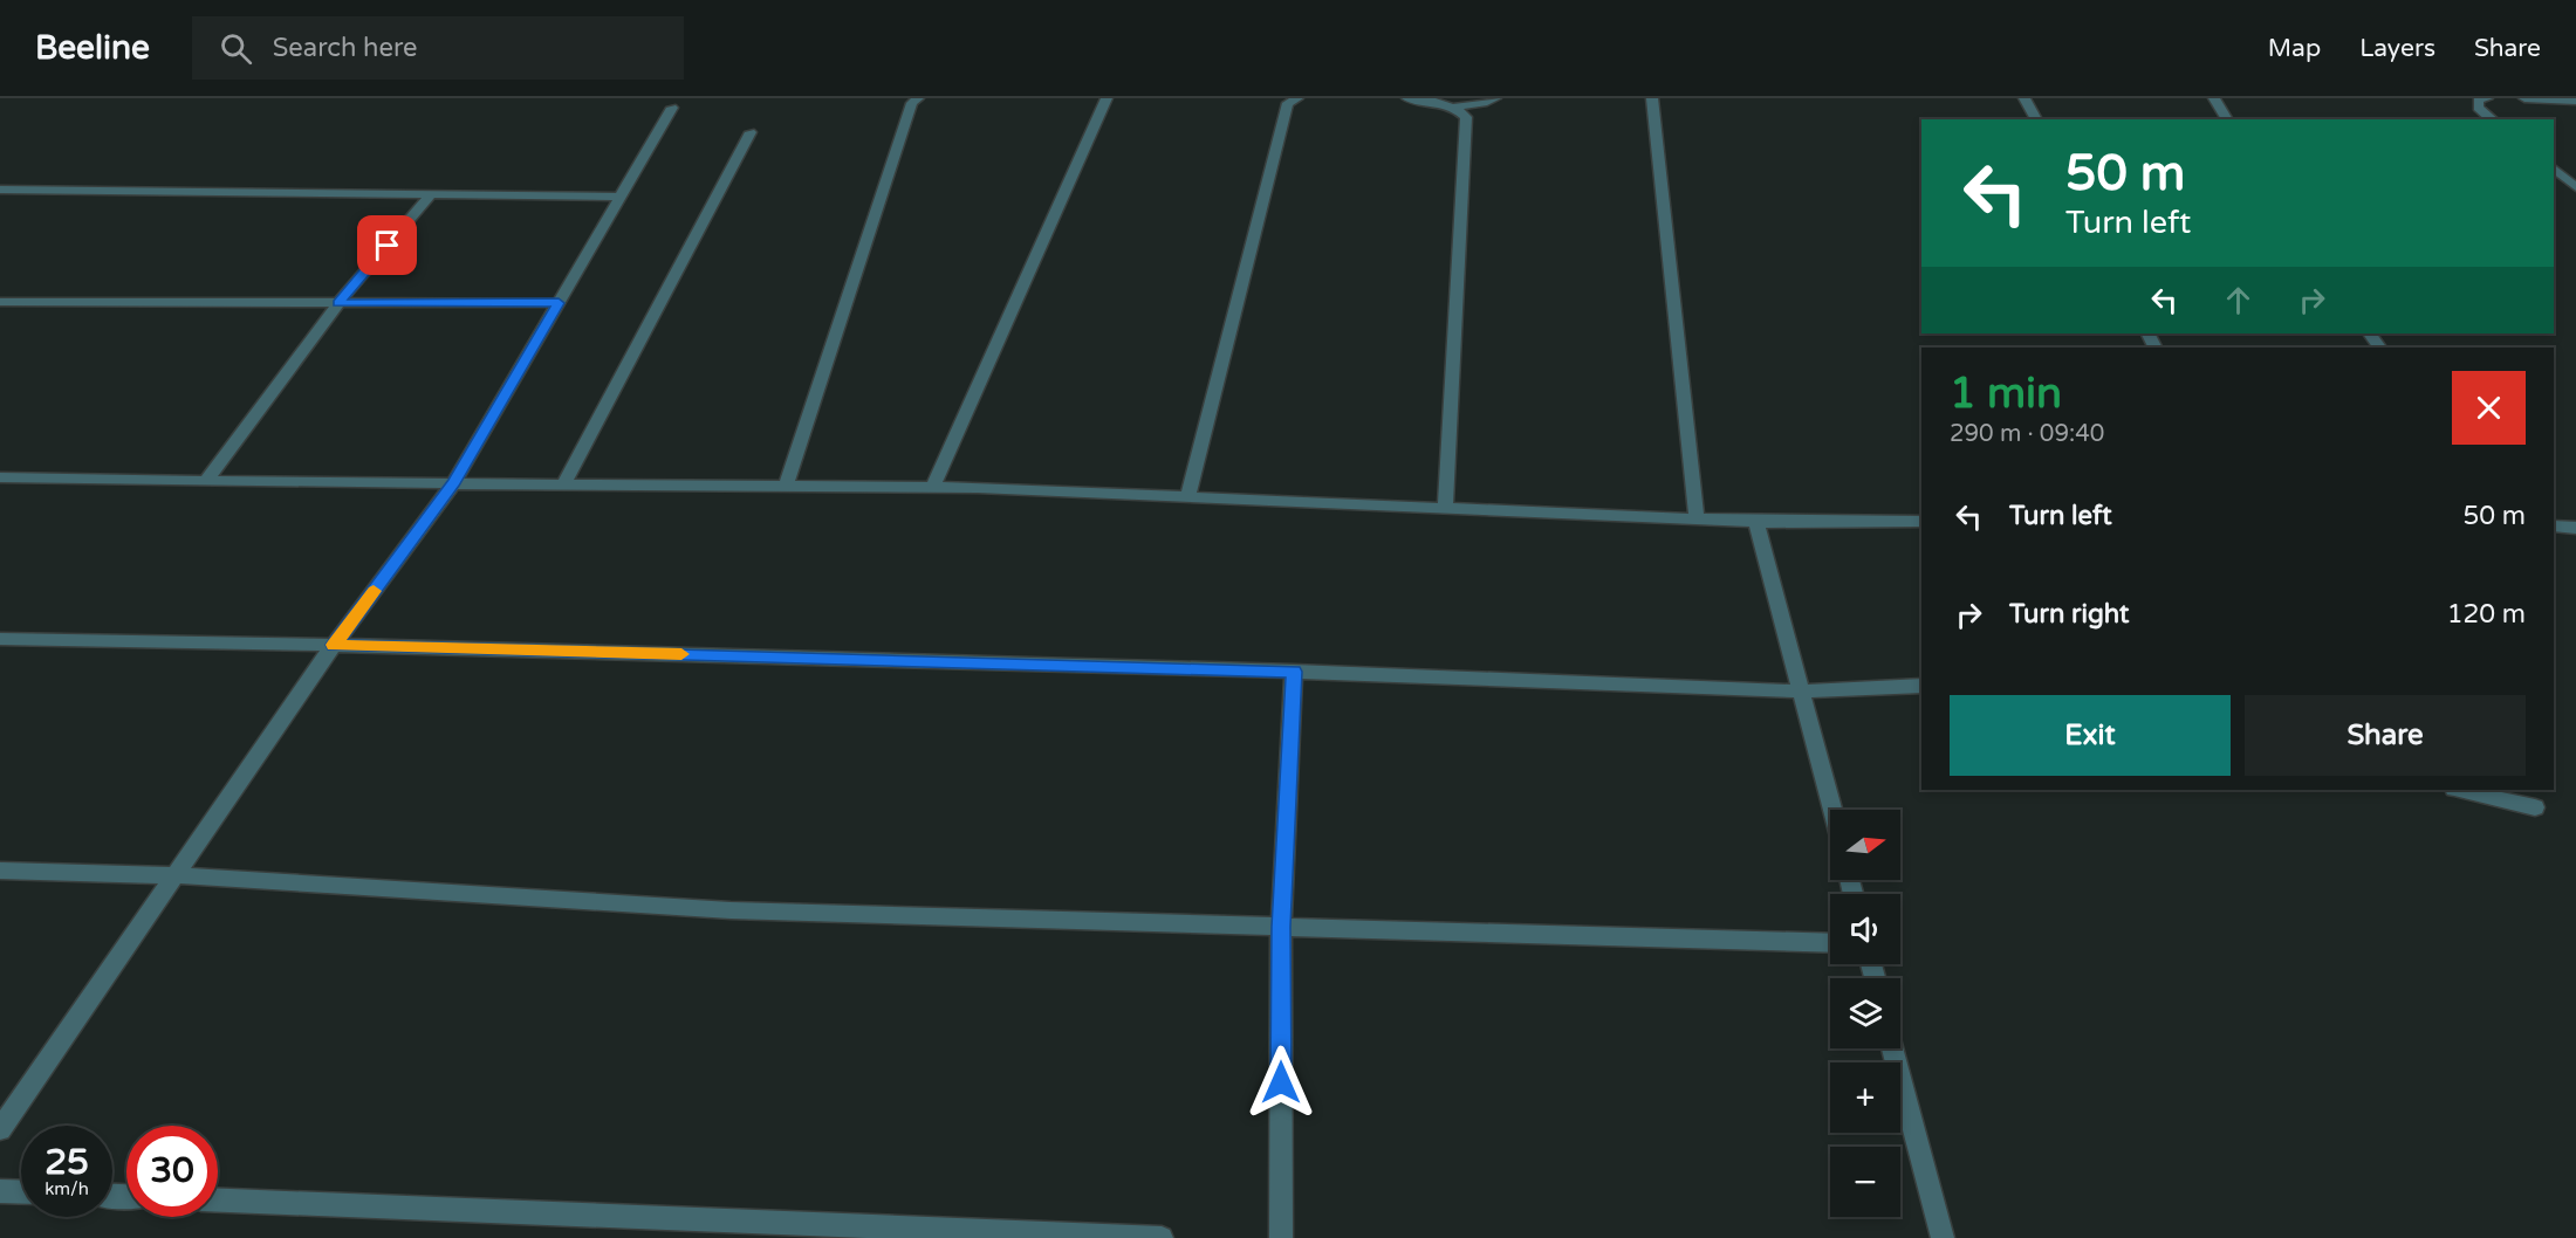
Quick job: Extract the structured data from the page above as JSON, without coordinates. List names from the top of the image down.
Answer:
{
  "north": "right",
  "page": {
    "header": "Beeline",
    "search": "Search here",
    "nav": ["Map", "Layers", "Share"],
    "turn": ["50 m", "Turn left"],
    "heading": ["1 min", "290 m · 09:40"],
    "list": [
      {
        "name": "Turn left",
        "value": "50 m"
      },
      {
        "name": "Turn right",
        "value": "120 m"
      }
    ],
    "buttons": ["Exit", "Share"],
    "map_buttons": ["+", "−"],
    "speed": "25 km/h",
    "limit": "30"
  }
}
